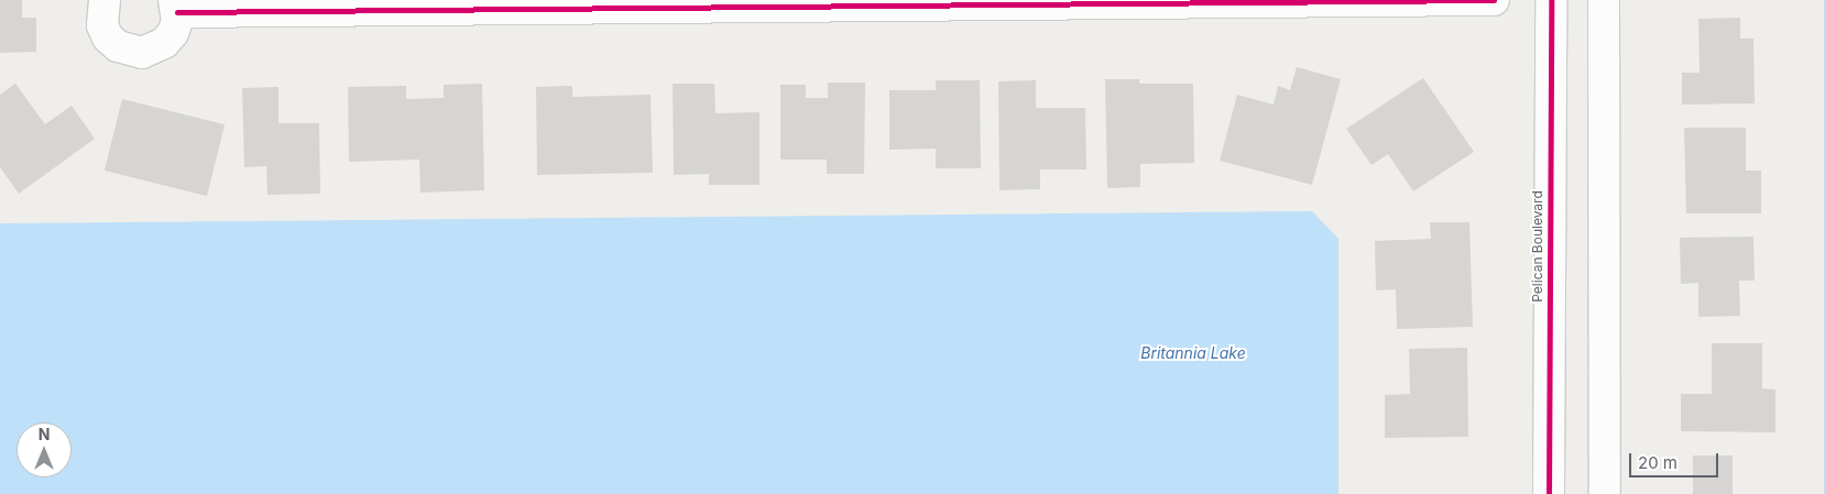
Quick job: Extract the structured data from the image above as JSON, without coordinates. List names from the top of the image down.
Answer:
{
  "streets": {
    "street": ["Pelican Boulevard"]
  },
  "water": ["Britannia Lake"],
  "scale_bar": "20 m",
  "north": "top"
}
